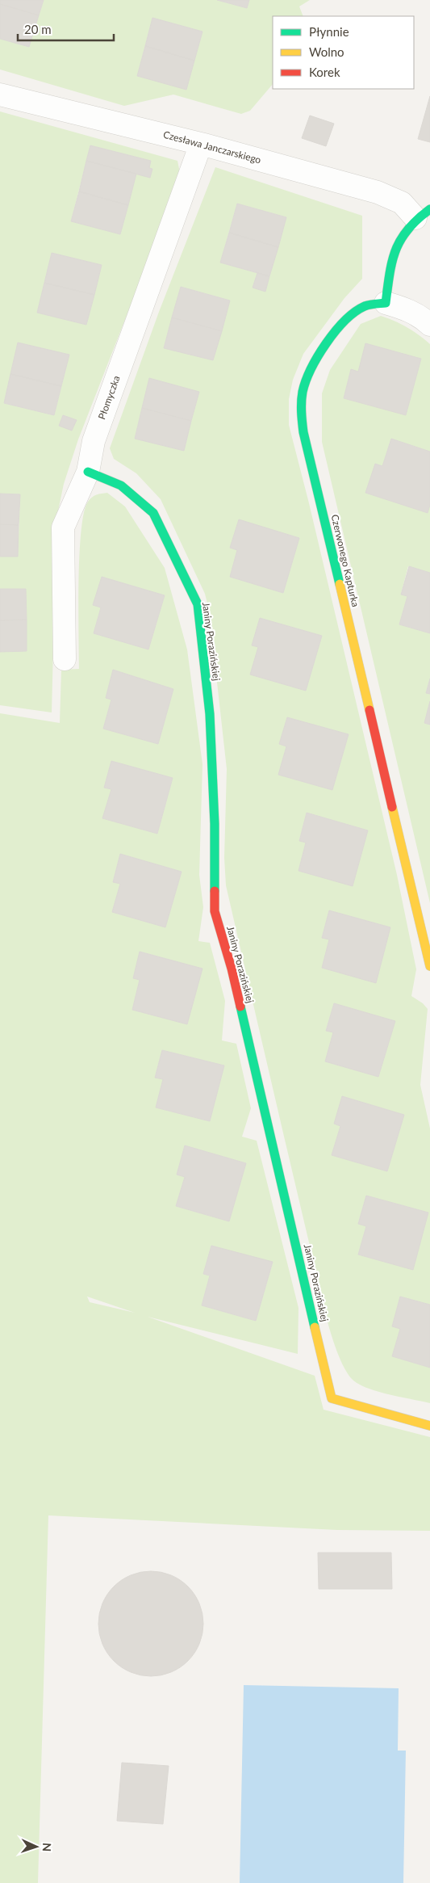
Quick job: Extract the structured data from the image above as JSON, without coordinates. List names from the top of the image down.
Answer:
{
  "streets": {
    "street": [
      "Czesława Janczarskiego",
      "Płomyczka",
      "Czerwonego Kapturka",
      "Janiny Porazińskiej"
    ]
  },
  "crossings": [
    ["Czesława Janczarskiego", "Płomyczka"],
    ["Płomyczka", "Janiny Porazińskiej"]
  ],
  "legend": ["Płynnie", "Wolno", "Korek"],
  "scale_bar": "20 m",
  "north": "right"
}
